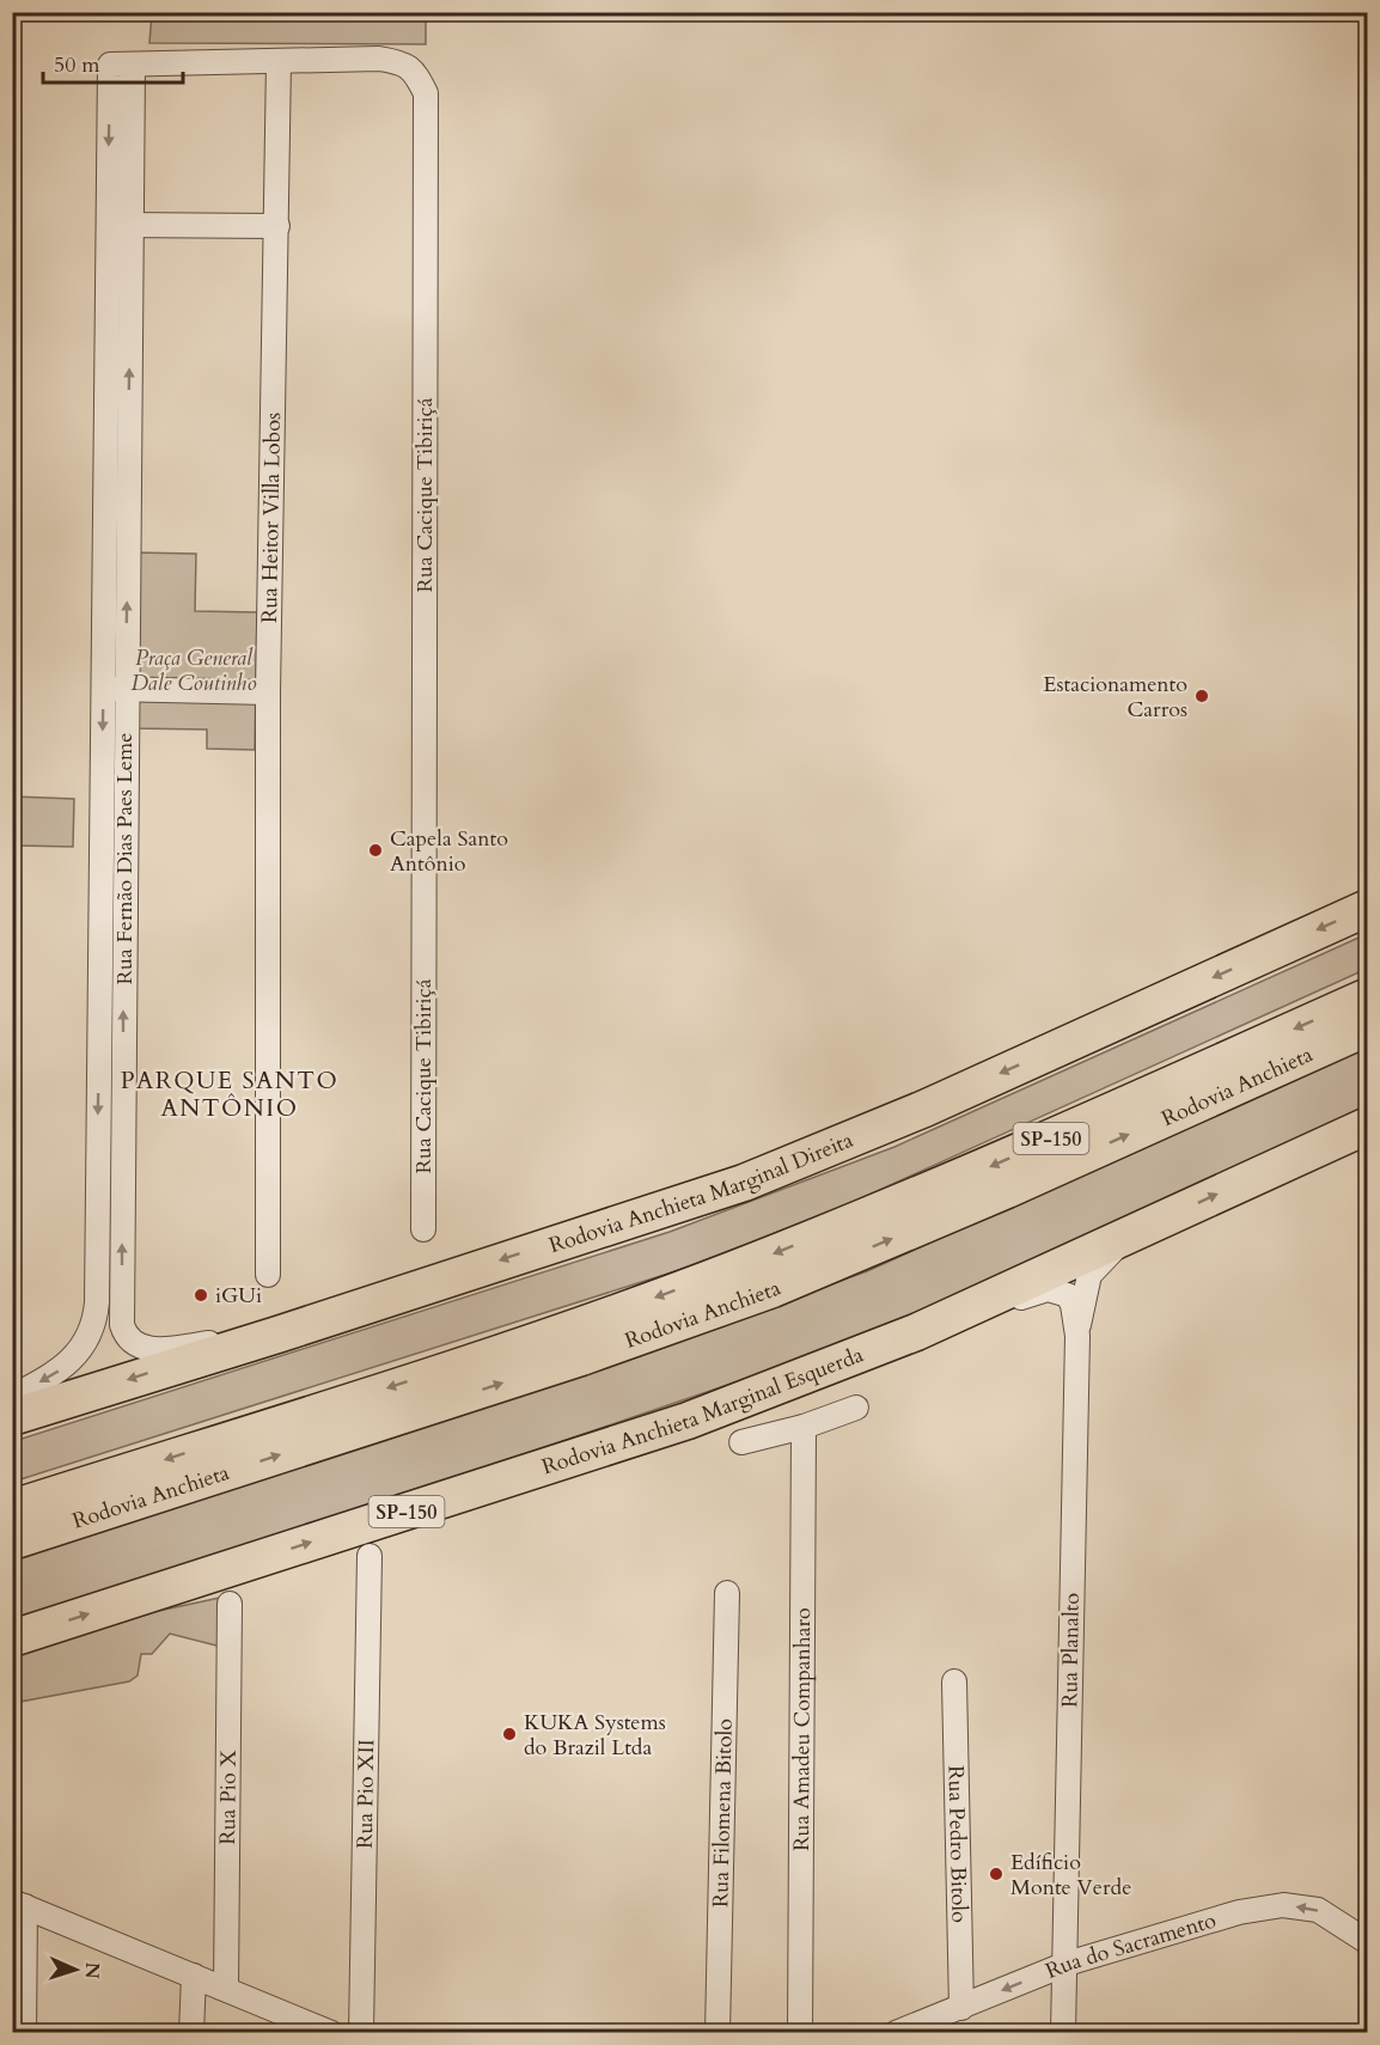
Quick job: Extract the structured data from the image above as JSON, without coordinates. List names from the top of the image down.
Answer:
{
  "streets": {
    "highway": [
      "Rodovia Anchieta",
      "SP-150",
      "Rodovia Anchieta Marginal Direita",
      "Rodovia Anchieta Marginal Esquerda"
    ],
    "street": [
      "Rua Cacique Tibiriçá",
      "Rua Heitor Villa Lobos",
      "Rua Fernão Dias Paes Leme",
      "Rua Planalto",
      "Rua Amadeu Companharo",
      "Rua Pio XII",
      "Rua Pio X",
      "Rua Filomena Bitolo",
      "Rua Pedro Bitolo",
      "Rua do Sacramento"
    ]
  },
  "crossings": [
    ["Rua Cacique Tibiriçá", "Rua Heitor Villa Lobos"],
    ["Rua Cacique Tibiriçá", "Rua Fernão Dias Paes Leme"],
    ["Rua Fernão Dias Paes Leme", "Rodovia Anchieta Marginal Direita"],
    ["Rodovia Anchieta Marginal Esquerda", "Rua Planalto"],
    ["Rua Planalto", "Rua do Sacramento"],
    ["Rua Pedro Bitolo", "Rua do Sacramento"]
  ],
  "one_way": ["Rodovia Anchieta Marginal Direita", "Rodovia Anchieta Marginal Esquerda", "Rua do Sacramento"],
  "districts": ["PARQUE SANTO ANTÔNIO"],
  "parks": ["Praça General Dale Coutinho"],
  "places": [
    "Estacionamento Carros",
    "Capela Santo Antônio",
    "iGUi",
    "KUKA Systems do Brazil Ltda",
    "Edíficio Monte Verde"
  ],
  "scale_bar": "50 m",
  "north": "right"
}
